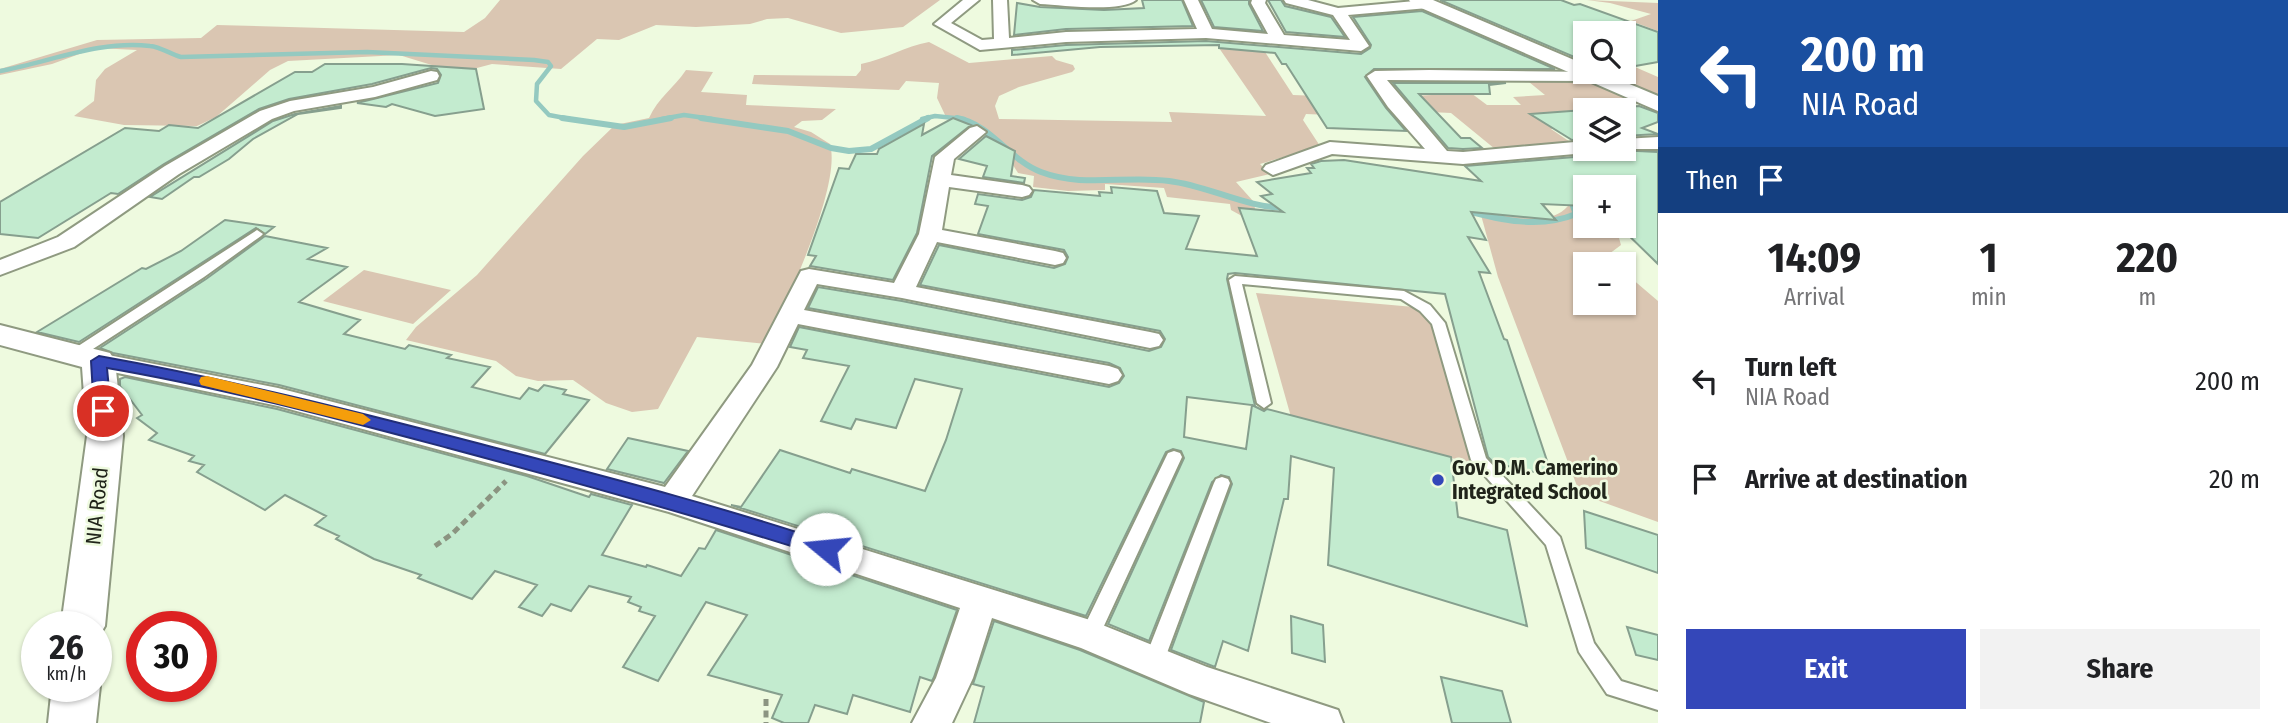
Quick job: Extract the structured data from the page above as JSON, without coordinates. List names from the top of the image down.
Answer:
{
  "streets": {
    "street": ["NIA Road"]
  },
  "places": ["Gov. D.M. Camerino Integrated School"],
  "page": {
    "turn": ["200 m", "NIA Road"],
    "map_buttons": ["+", "−"],
    "then": "Then",
    "eta": [
      "14:09",
      "Arrival",
      "1",
      "min",
      "220",
      "m"
    ],
    "list": [
      {
        "name": "Turn left",
        "note": "NIA Road",
        "value": "200 m"
      },
      {
        "name": "Arrive at destination",
        "value": "20 m"
      }
    ],
    "speed": "26 km/h",
    "limit": "30",
    "buttons": ["Exit", "Share"]
  }
}
